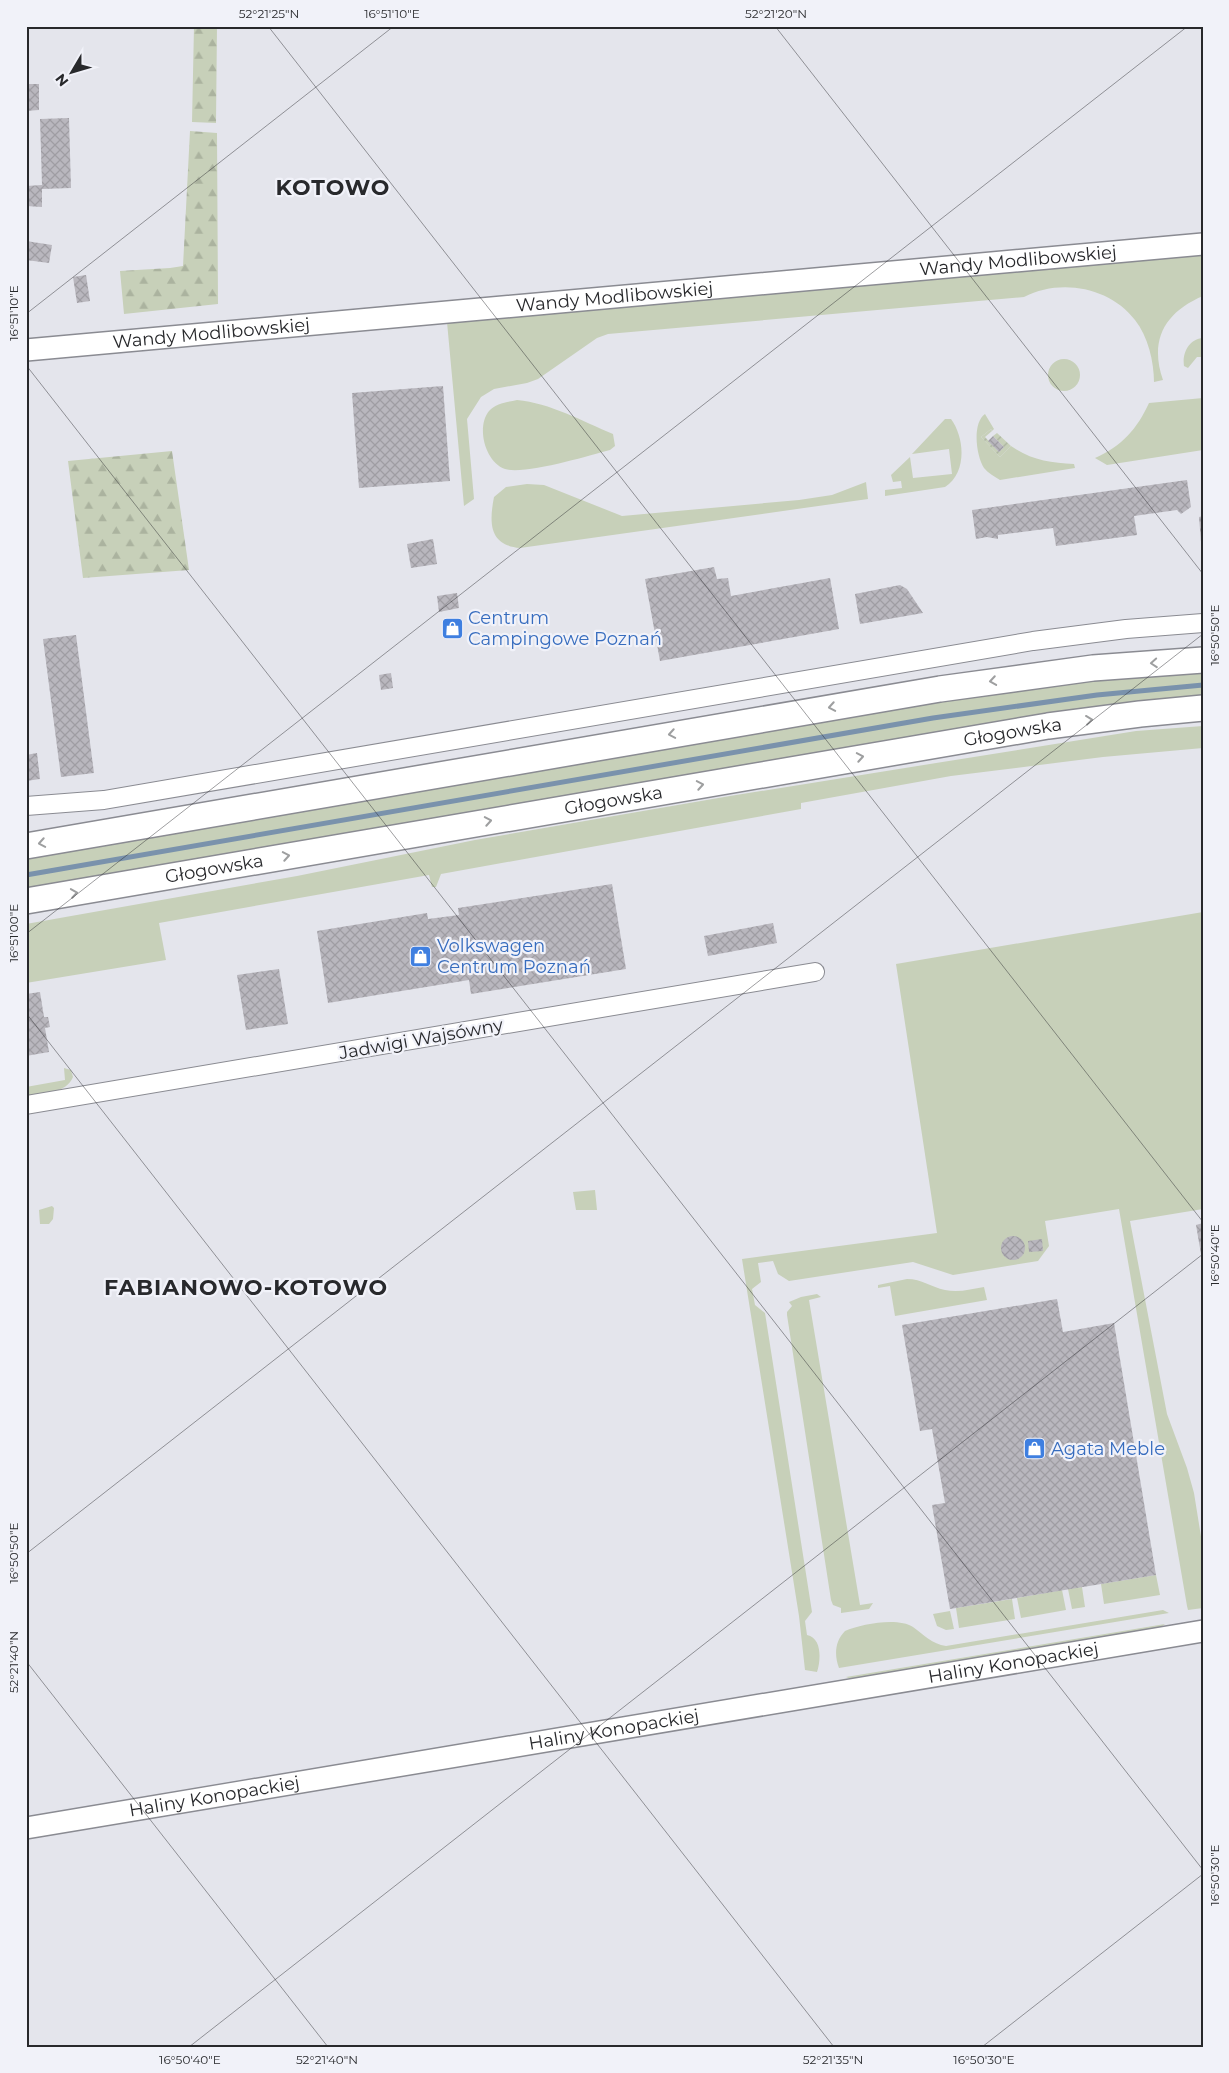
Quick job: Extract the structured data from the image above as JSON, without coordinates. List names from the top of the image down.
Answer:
{
  "streets": {
    "main road": ["Głogowska"],
    "street": ["Wandy Modlibowskiej", "Jadwigi Wajsówny", "Haliny Konopackiej"]
  },
  "districts": ["KOTOWO", "FABIANOWO-KOTOWO"],
  "places": {
    "shop": ["Centrum Campingowe Poznań", "Volkswagen Centrum Poznań", "Agata Meble"]
  },
  "north": "bottom left",
  "coordinates": [
    "52°21'25\"N",
    "16°51'10\"E",
    "52°21'20\"N",
    "16°50'50\"E",
    "16°51'00\"E",
    "16°50'40\"E",
    "52°21'40\"N",
    "16°50'30\"E",
    "52°21'35\"N"
  ]
}
